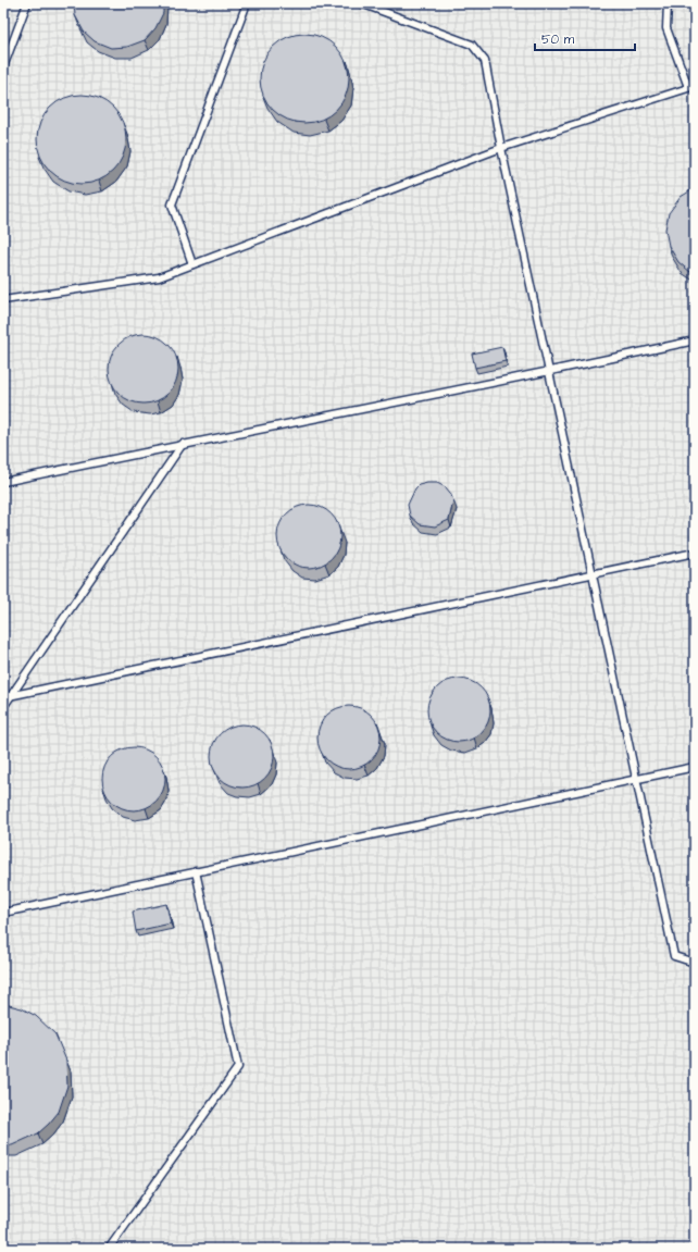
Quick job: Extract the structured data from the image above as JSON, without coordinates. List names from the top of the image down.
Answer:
{
  "scale_bar": "50 m"
}
